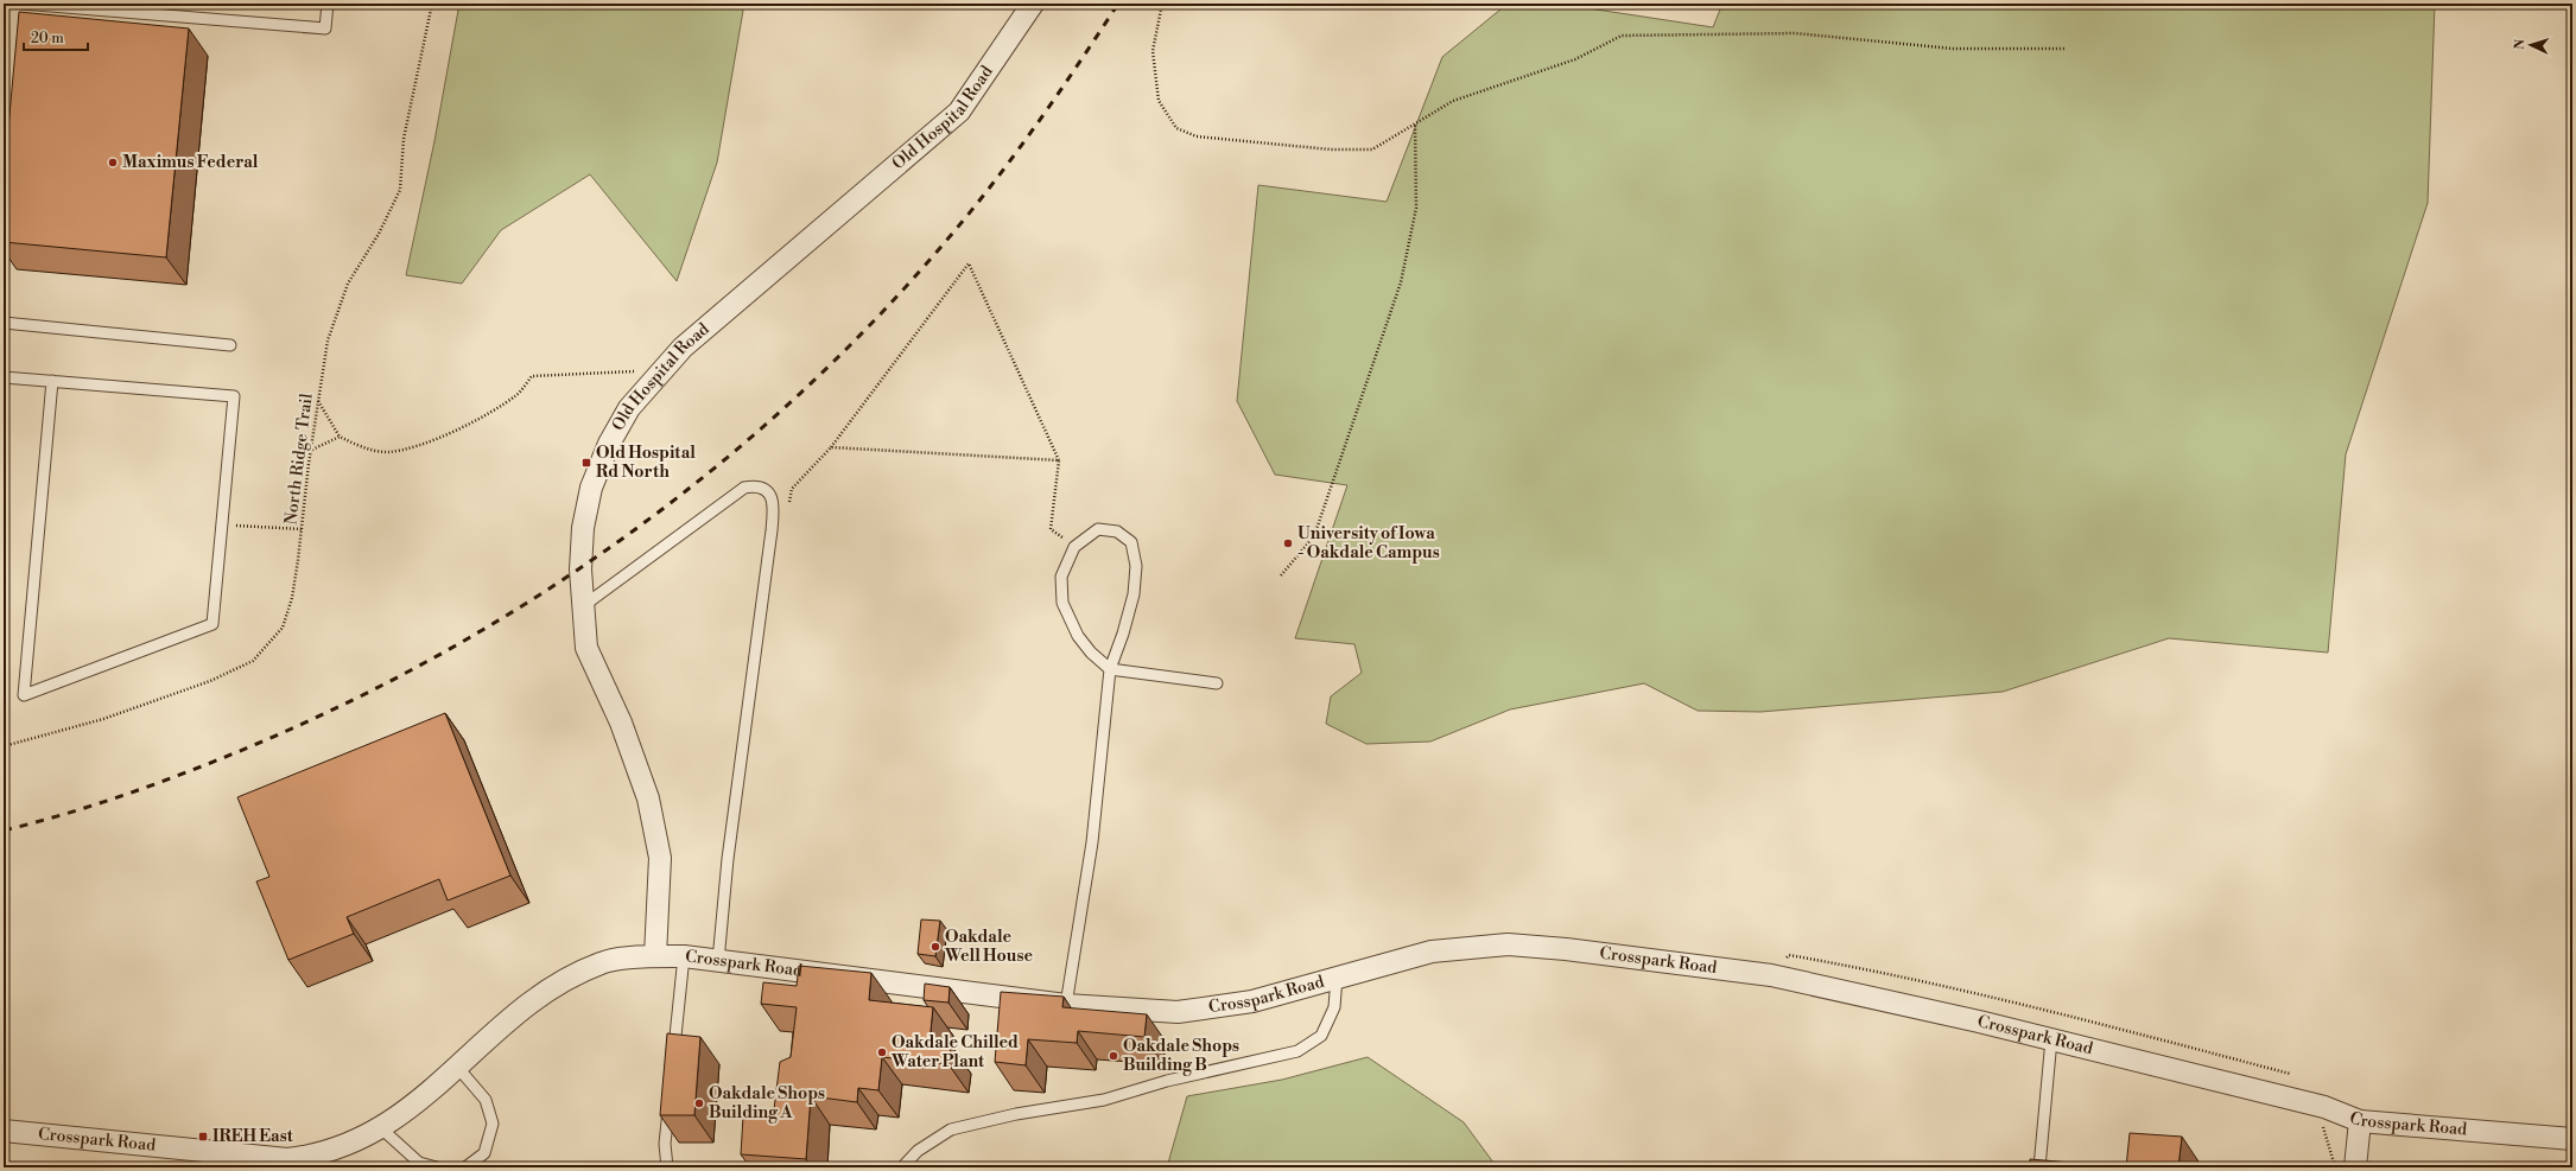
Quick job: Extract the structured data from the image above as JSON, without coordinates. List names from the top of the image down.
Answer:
{
  "streets": {
    "street": ["Old Hospital Road", "Crosspark Road"],
    "path": ["North Ridge Trail"]
  },
  "crossings": [
    ["Old Hospital Road", "Crosspark Road"]
  ],
  "places": {
    "other": [
      "Maximus Federal",
      "University of Iowa - Oakdale Campus",
      "Oakdale Well House",
      "Oakdale Chilled Water Plant",
      "Oakdale Shops Building B",
      "Oakdale Shops Building A"
    ],
    "transit": ["Old Hospital Rd North", "IREH East"]
  },
  "scale_bar": "20 m",
  "north": "left"
}
